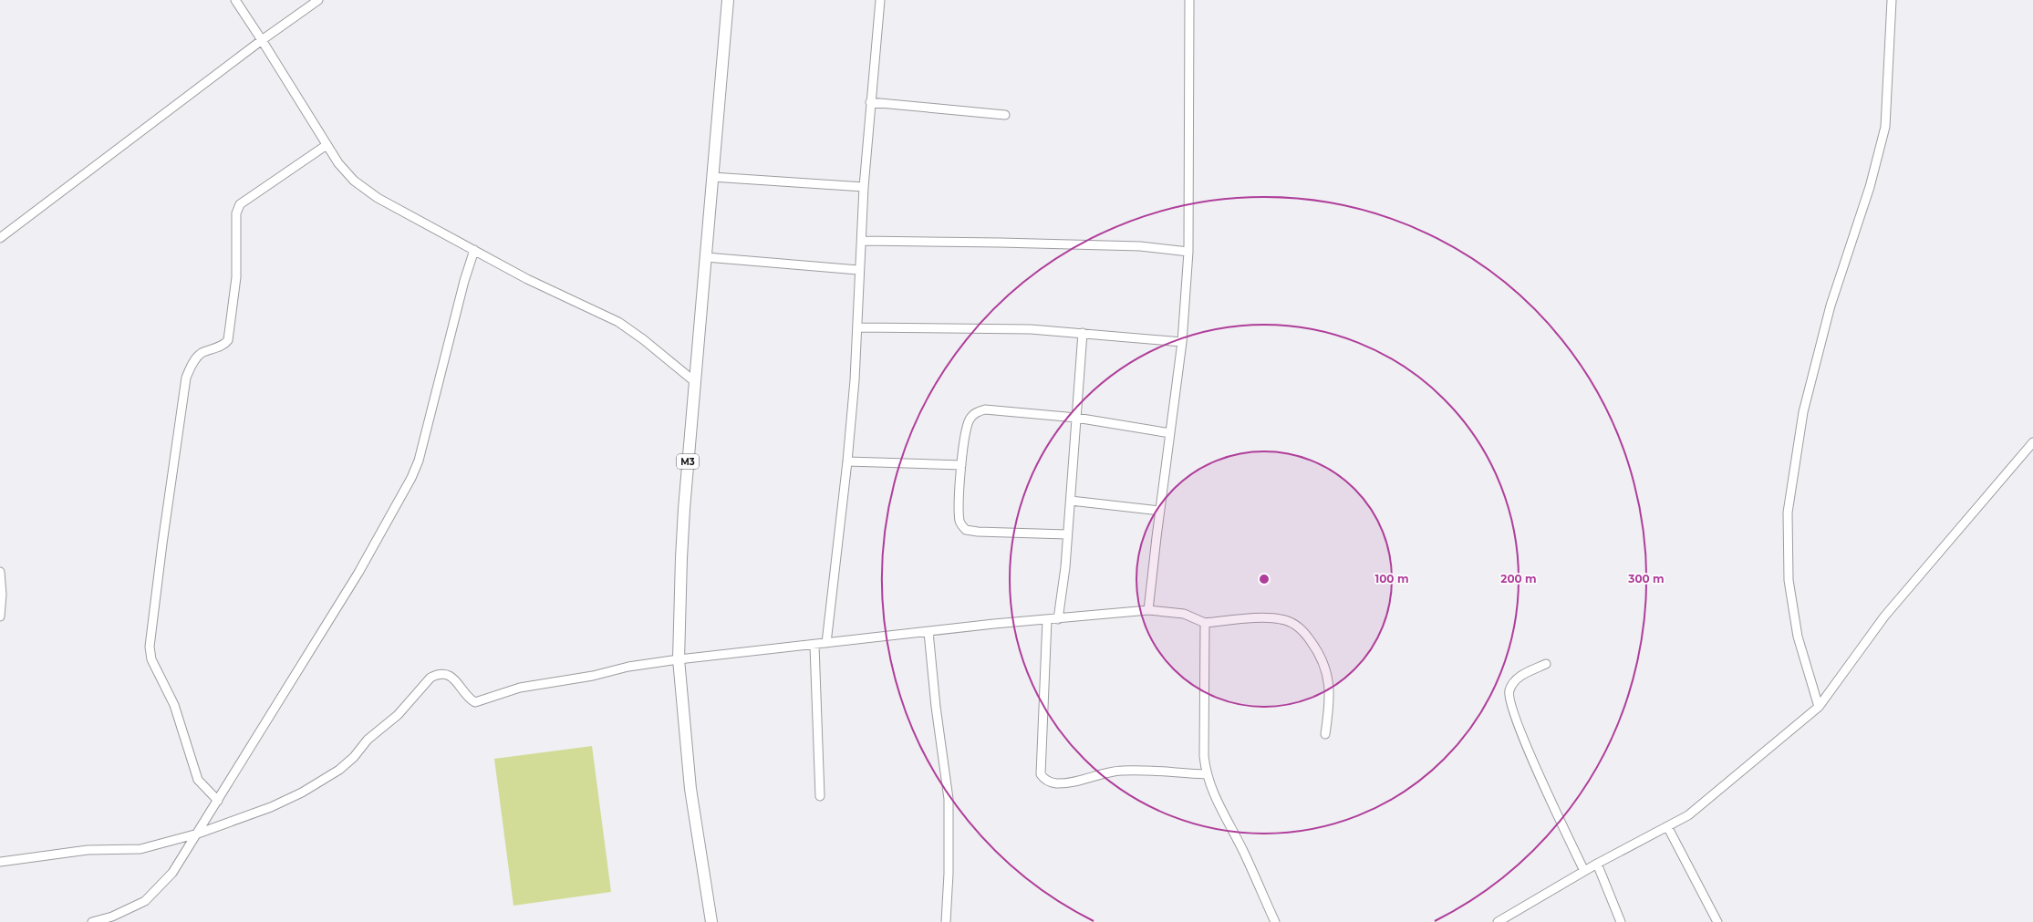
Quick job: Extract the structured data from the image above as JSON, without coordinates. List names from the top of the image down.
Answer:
{
  "streets": {
    "main road": ["M3"]
  },
  "rings": ["100 m", "200 m", "300 m"]
}
